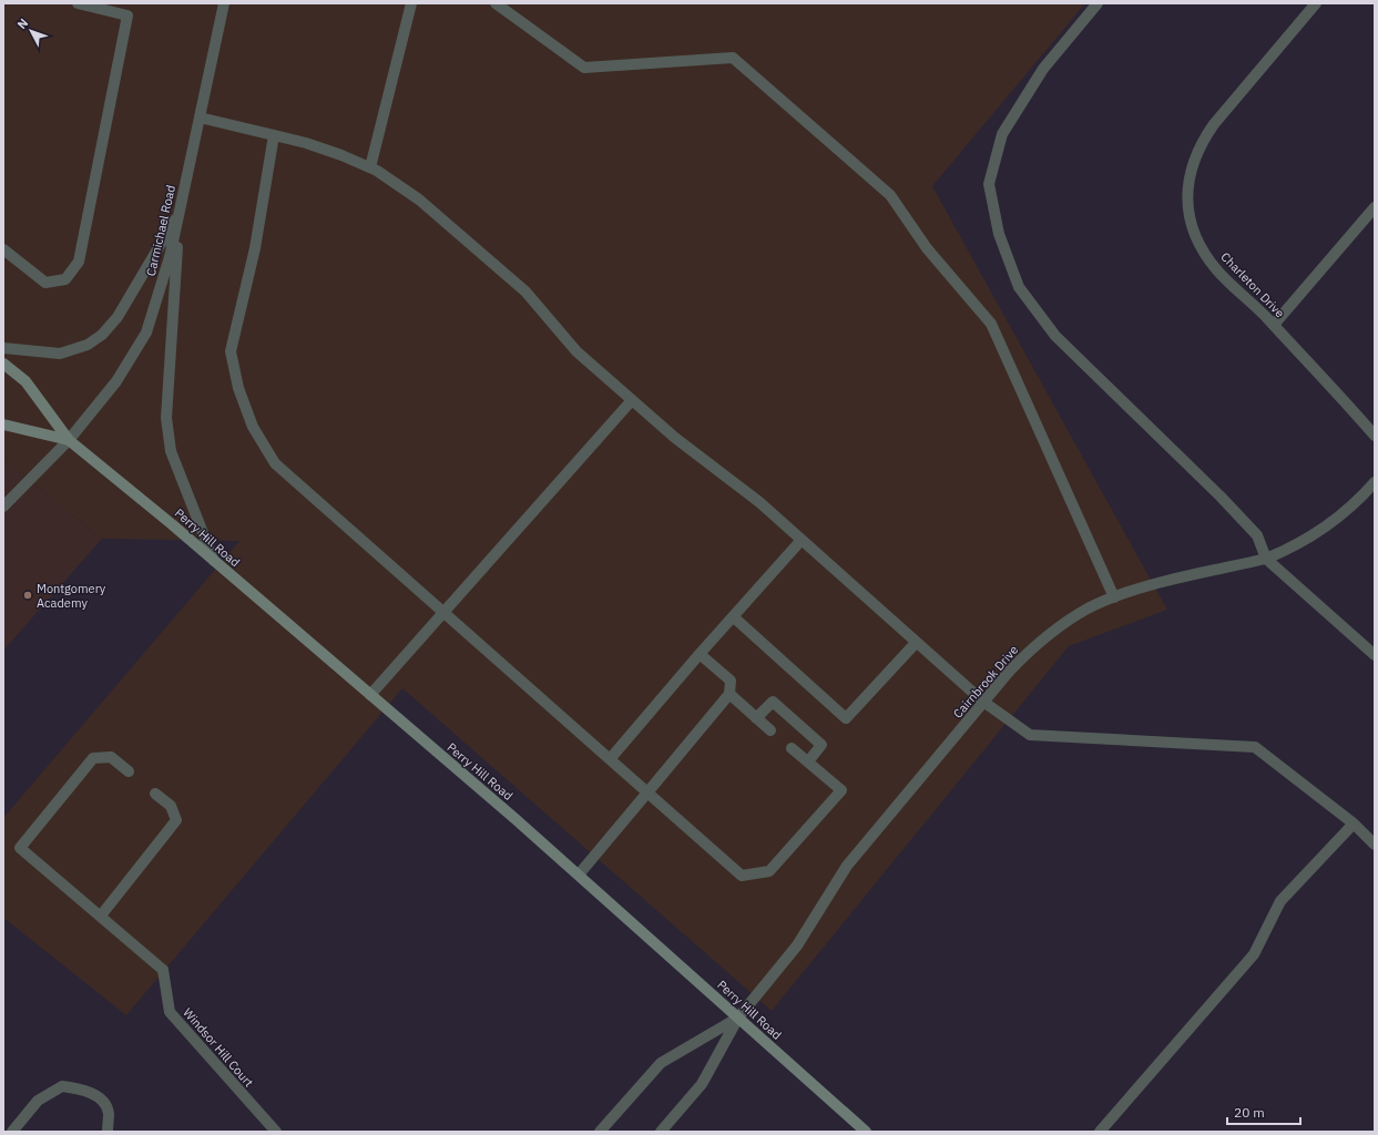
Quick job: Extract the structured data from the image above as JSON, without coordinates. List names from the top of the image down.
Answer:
{
  "streets": {
    "main road": ["Perry Hill Road"],
    "street": [
      "Carmichael Road",
      "Charleton Drive",
      "Cairnbrook Drive",
      "Windsor Hill Court"
    ]
  },
  "crossings": [
    ["Carmichael Road", "Perry Hill Road"],
    ["Perry Hill Road", "Cairnbrook Drive"]
  ],
  "places": ["Montgomery Academy"],
  "scale_bar": "20 m",
  "north": "top left"
}
